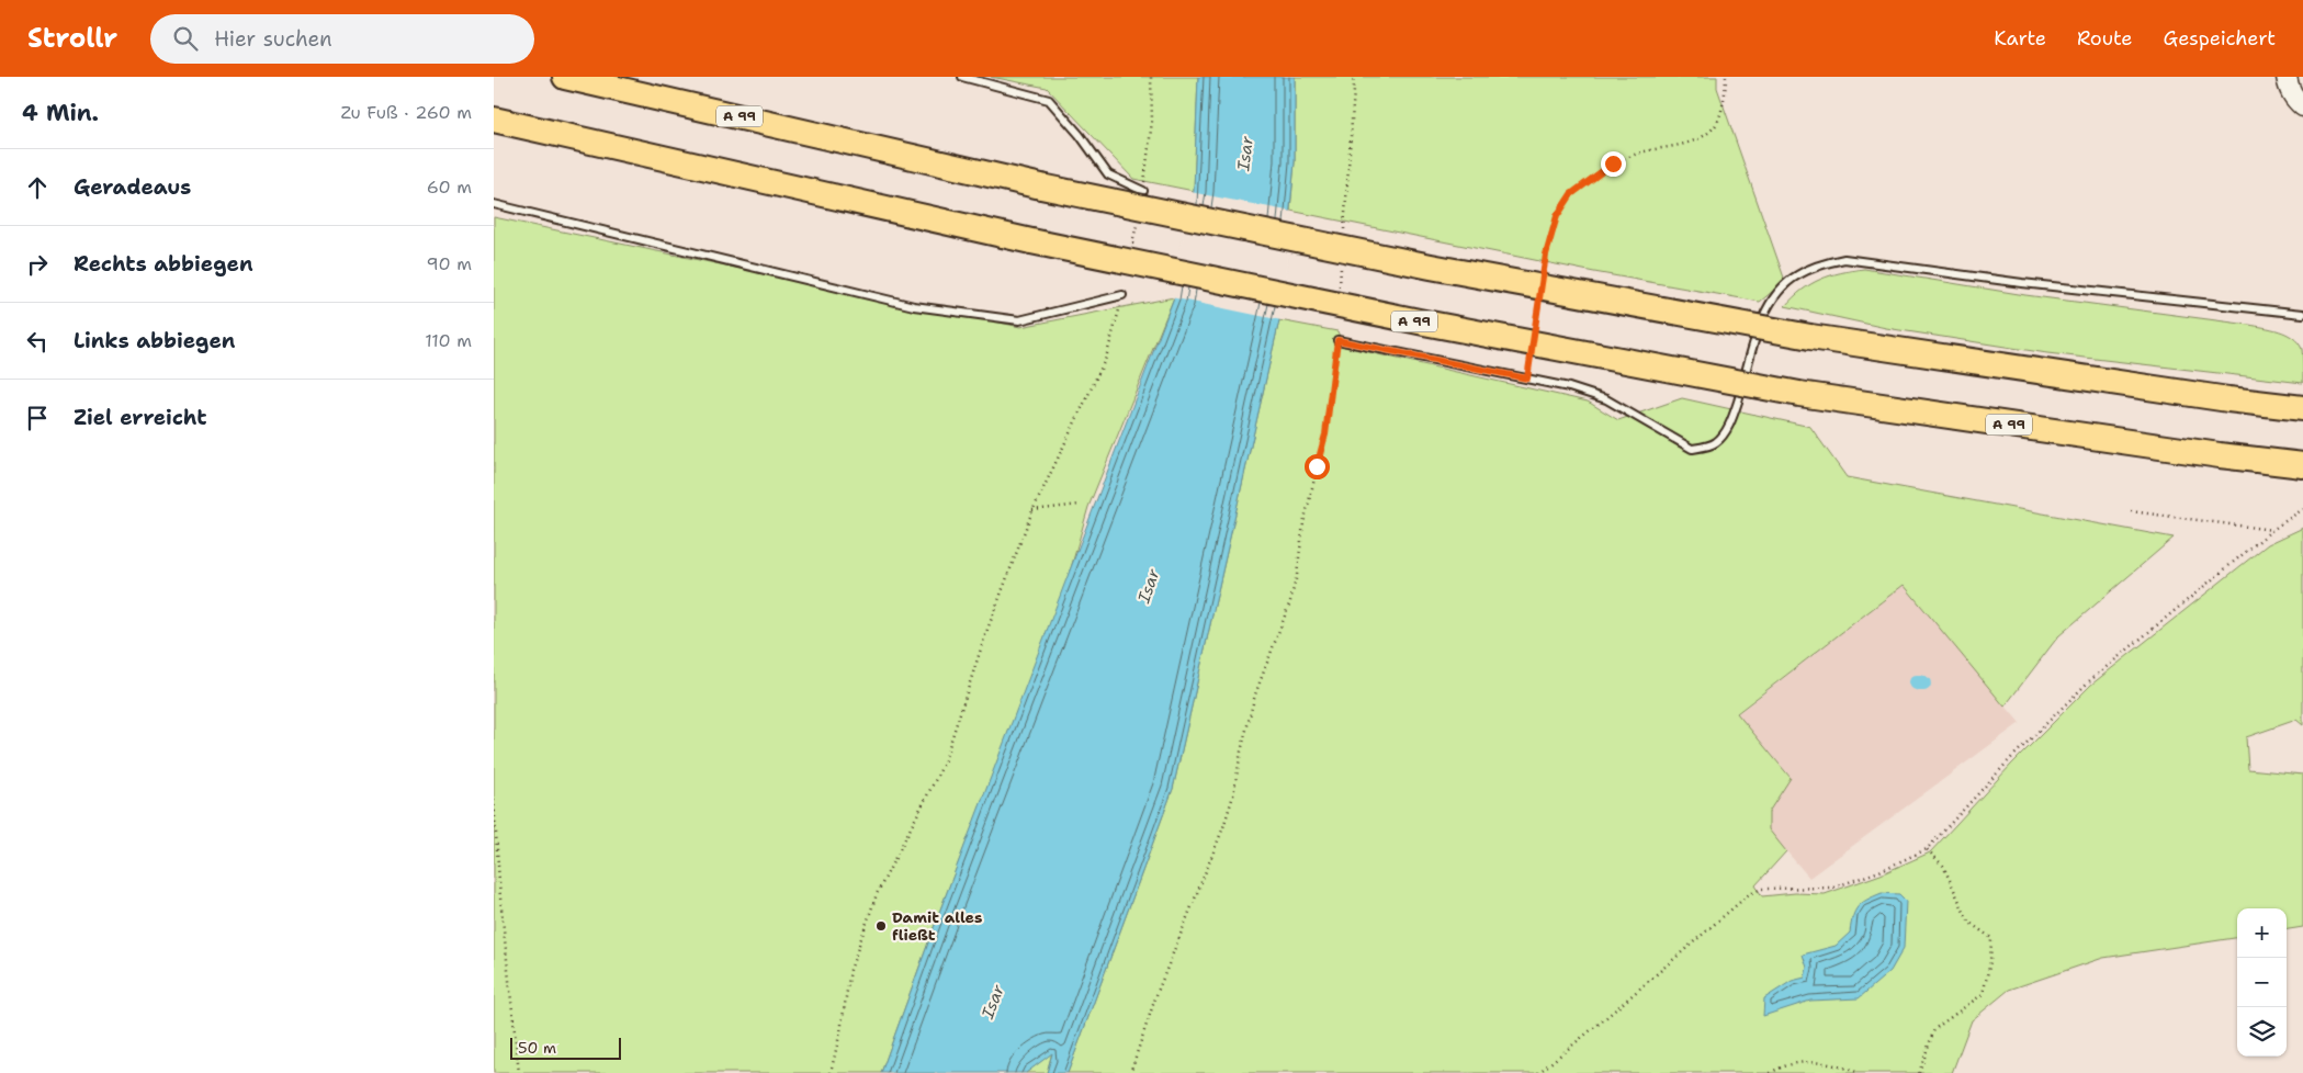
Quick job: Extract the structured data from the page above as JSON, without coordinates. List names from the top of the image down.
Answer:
{
  "streets": {
    "highway": ["A 99"]
  },
  "water": ["Isar"],
  "places": ["Damit alles fließt"],
  "scale_bar": "50 m",
  "page": {
    "header": "Strollr",
    "search": "Hier suchen",
    "nav": ["Karte", "Route", "Gespeichert"],
    "heading": ["4 Min.", "Zu Fuß · 260 m"],
    "list": [
      ["Geradeaus", "60 m"],
      ["Rechts abbiegen", "90 m"],
      ["Links abbiegen", "110 m"],
      "Ziel erreicht"
    ],
    "map_buttons": ["+", "−"],
    "scale": "50 m"
  }
}
